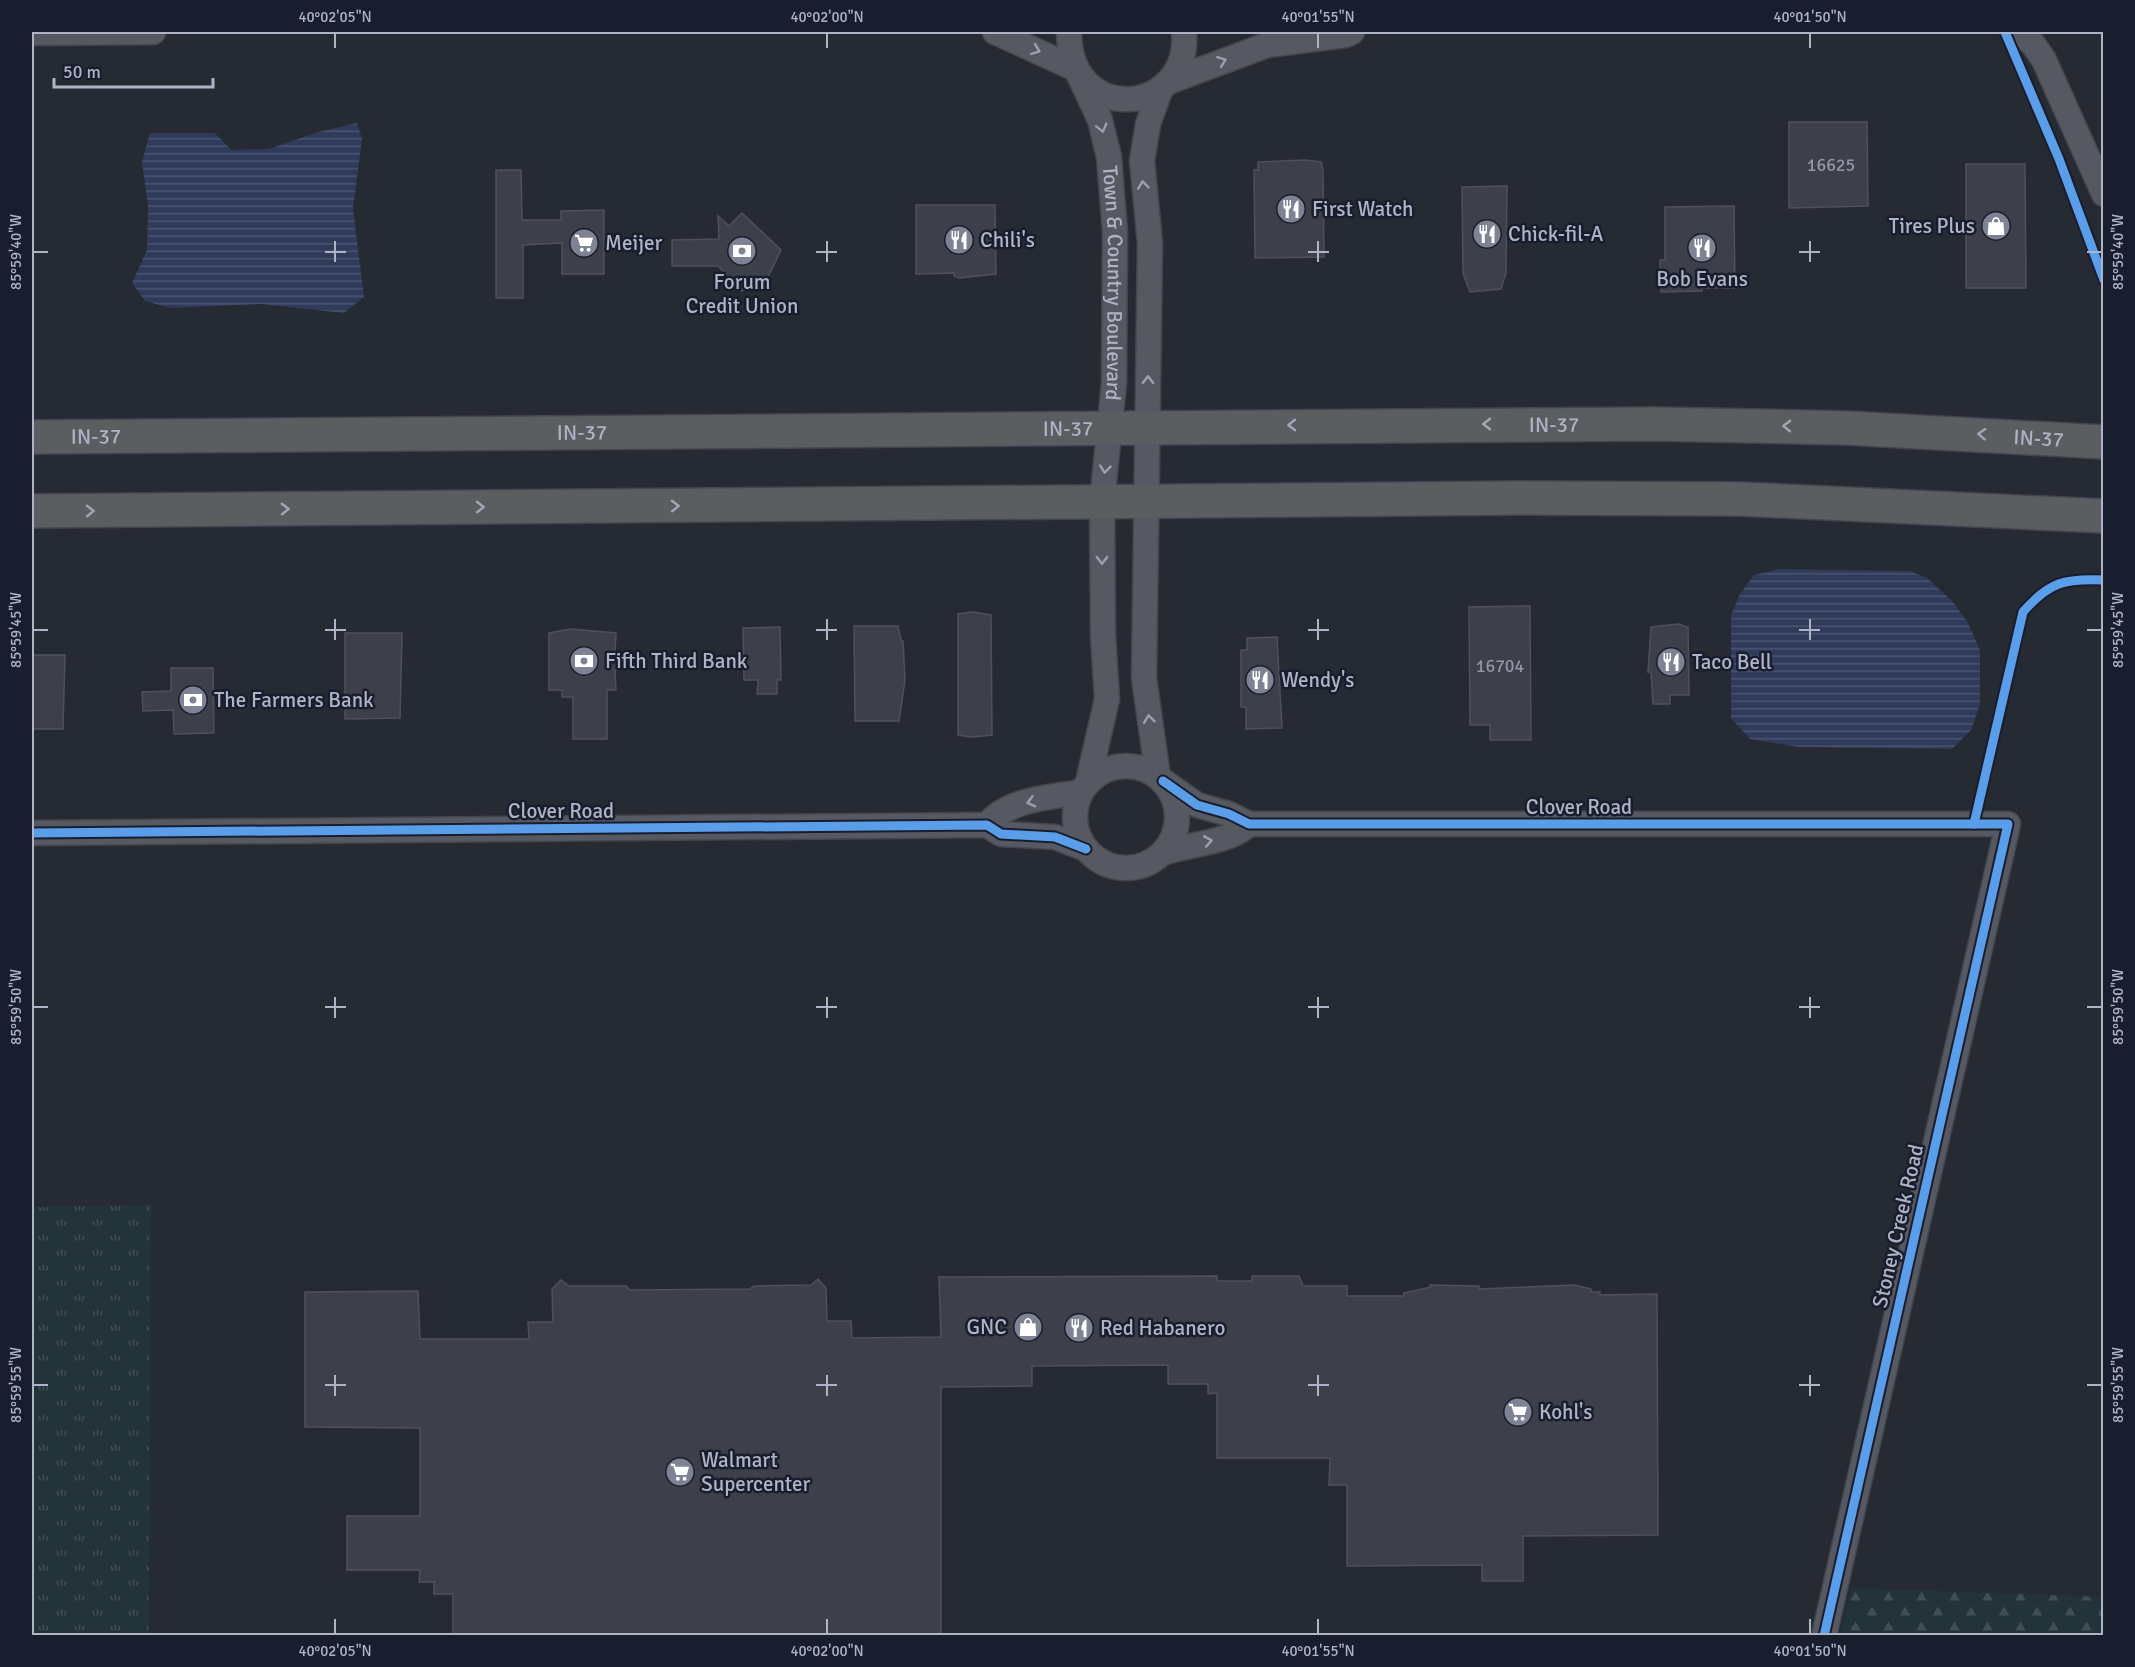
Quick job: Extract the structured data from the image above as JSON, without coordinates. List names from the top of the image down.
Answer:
{
  "streets": {
    "highway": ["IN-37"],
    "street": ["Town & Country Boulevard", "Clover Road", "Stoney Creek Road"]
  },
  "crossings": [
    ["Town & Country Boulevard", "IN-37"],
    ["Town & Country Boulevard", "Clover Road"],
    ["Clover Road", "Stoney Creek Road"]
  ],
  "places": {
    "restaurant": [
      "First Watch",
      "Chick-fil-A",
      "Chili's",
      "Bob Evans",
      "Taco Bell",
      "Wendy's",
      "Red Habanero"
    ],
    "shop": ["Tires Plus", "GNC"],
    "supermarket": ["Meijer", "Kohl's", "Walmart Supercenter"],
    "bank": ["Forum Credit Union", "Fifth Third Bank", "The Farmers Bank"]
  },
  "house_numbers": ["16625", "16704"],
  "scale_bar": "50 m",
  "coordinates": [
    "40°02'05\"N",
    "40°02'00\"N",
    "40°01'55\"N",
    "40°01'50\"N",
    "85°59'40\"W",
    "85°59'45\"W",
    "85°59'50\"W",
    "85°59'55\"W"
  ]
}
